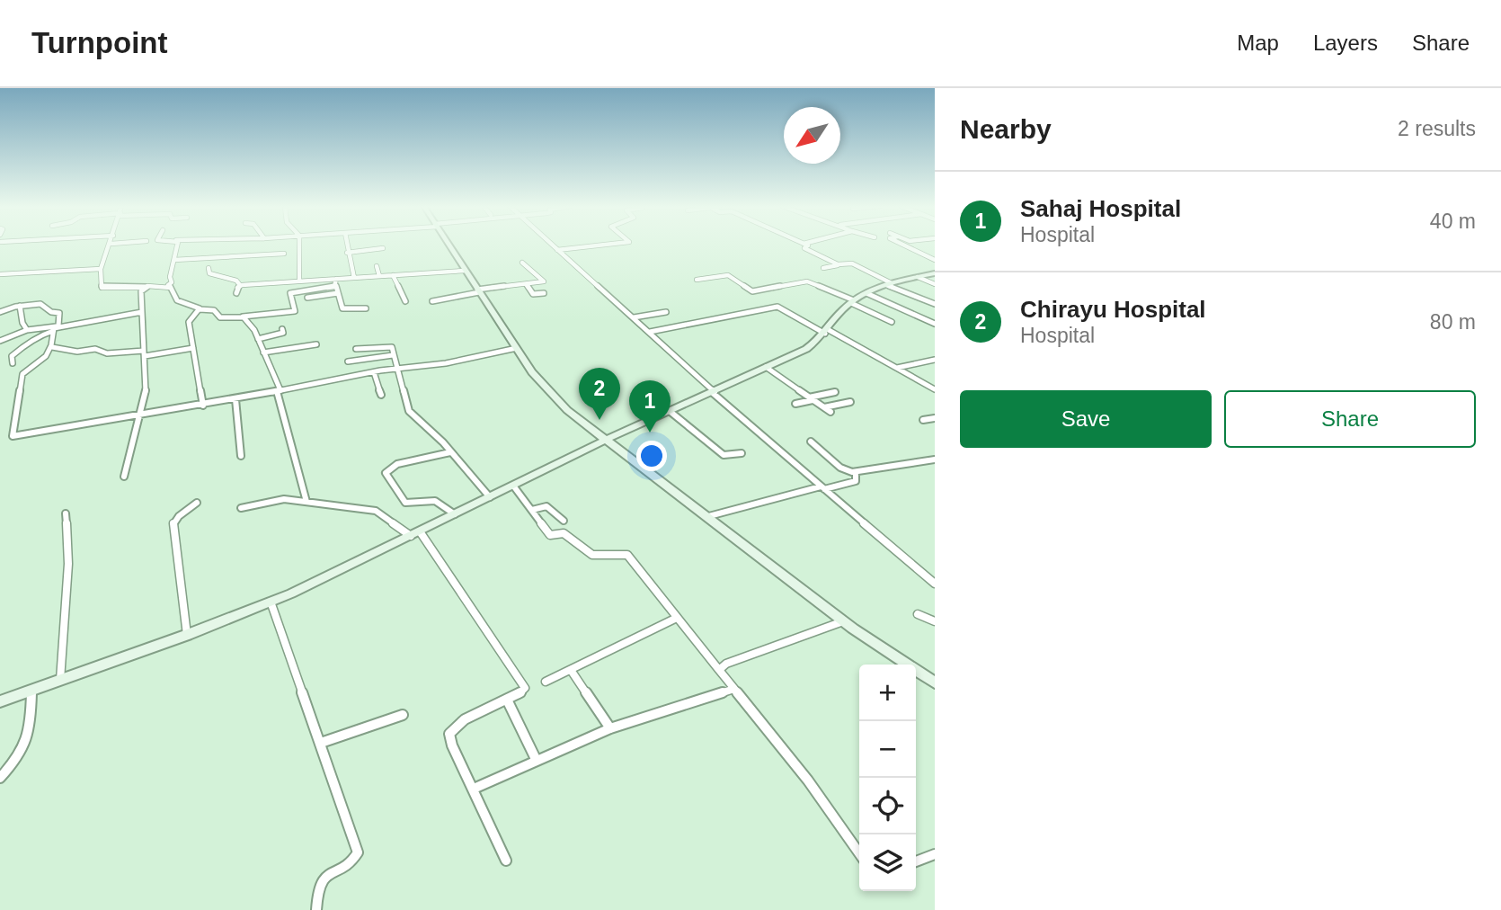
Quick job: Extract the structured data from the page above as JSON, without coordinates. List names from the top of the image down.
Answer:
{
  "north": "bottom left",
  "page": {
    "header": "Turnpoint",
    "nav": ["Map", "Layers", "Share"],
    "heading": ["Nearby", "2 results"],
    "list": [
      {
        "mark": "1",
        "name": "Sahaj Hospital",
        "note": "Hospital",
        "value": "40 m"
      },
      {
        "mark": "2",
        "name": "Chirayu Hospital",
        "note": "Hospital",
        "value": "80 m"
      }
    ],
    "pins": ["2", "1"],
    "buttons": ["Save", "Share"],
    "map_buttons": ["+", "−"]
  }
}
